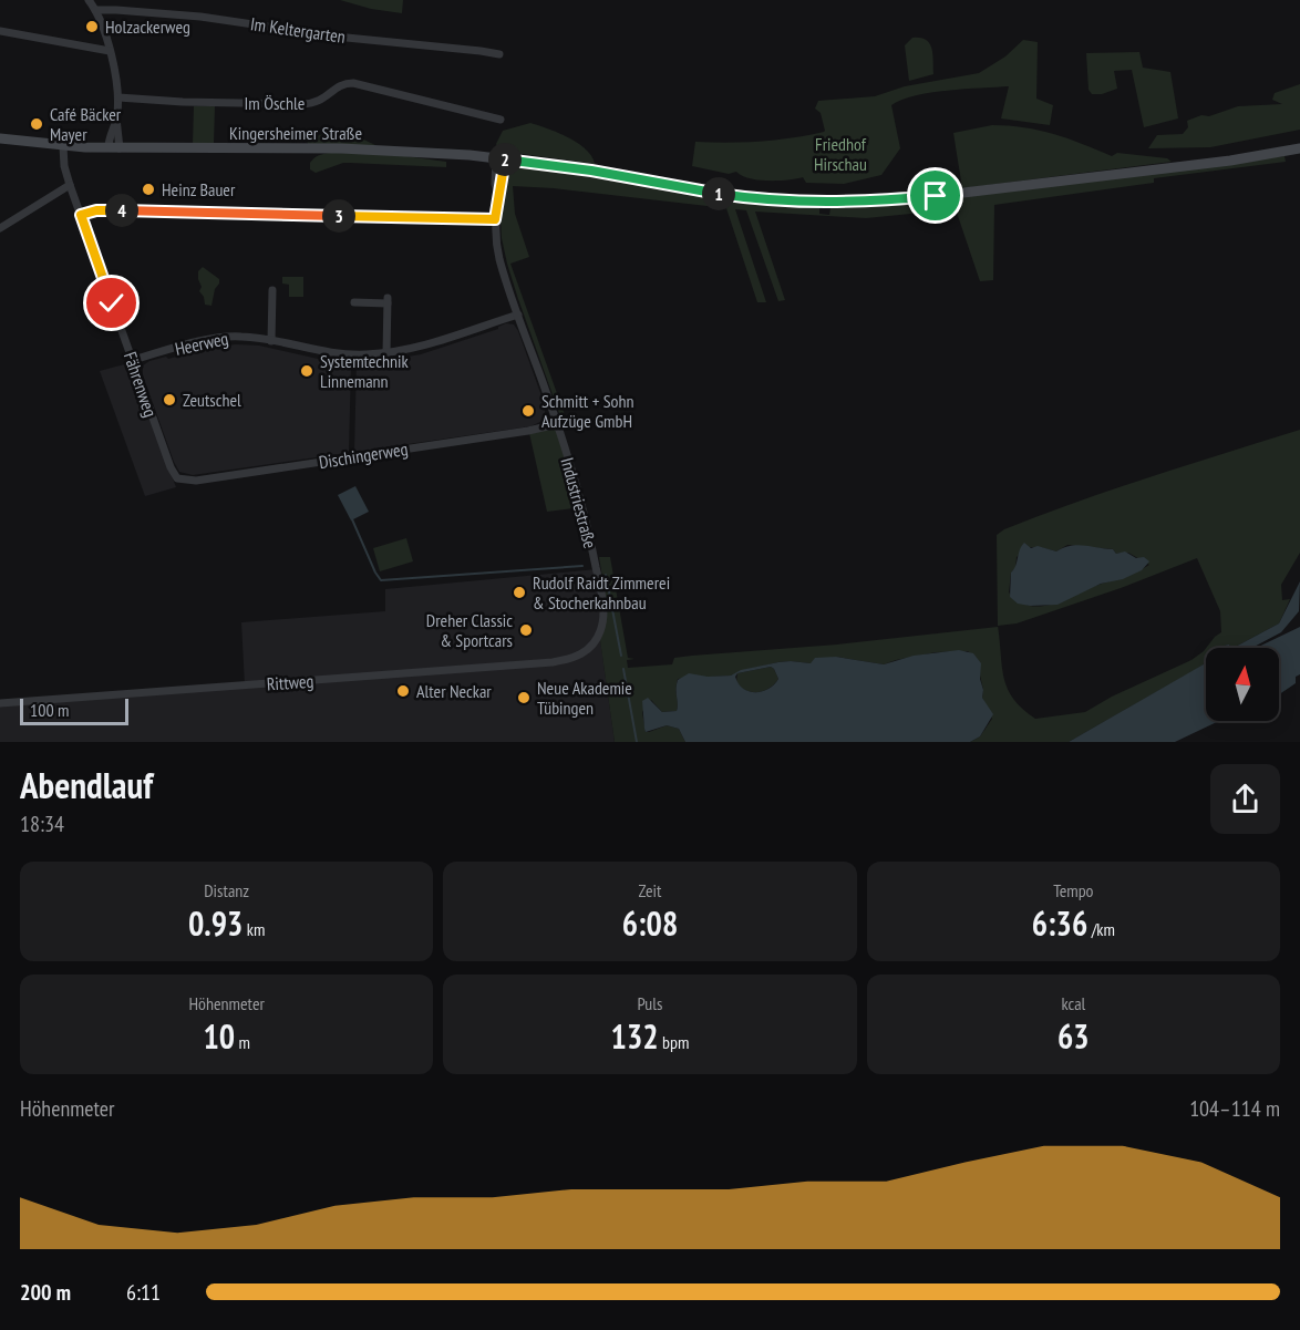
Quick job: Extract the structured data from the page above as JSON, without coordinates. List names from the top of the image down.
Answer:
{
  "streets": {
    "main road": ["Kingersheimer Straße"],
    "street": [
      "Im Keltergarten",
      "Im Öschle",
      "Heerweg",
      "Fährenweg",
      "Dischingerweg",
      "Industriestraße",
      "Rittweg"
    ]
  },
  "crossings": [
    ["Kingersheimer Straße", "Fährenweg"],
    ["Kingersheimer Straße", "Industriestraße"],
    ["Heerweg", "Fährenweg"],
    ["Heerweg", "Industriestraße"],
    ["Fährenweg", "Dischingerweg"],
    ["Dischingerweg", "Industriestraße"],
    ["Industriestraße", "Rittweg"]
  ],
  "parks": ["Friedhof Hirschau"],
  "places": [
    "Holzackerweg",
    "Café Bäcker Mayer",
    "Heinz Bauer",
    "Systemtechnik Linnemann",
    "Zeutschel",
    "Schmitt + Sohn Aufzüge GmbH",
    "Rudolf Raidt Zimmerei & Stocherkahnbau",
    "Dreher Classic & Sportcars",
    "Alter Neckar",
    "Neue Akademie Tübingen"
  ],
  "scale_bar": "100 m",
  "north": "top",
  "page": {
    "pins": [
      "2",
      "1",
      "4",
      "3"
    ],
    "scale": "100 m",
    "heading": ["Abendlauf", "18:34"],
    "stats": [
      ["Distanz", "0.93 km"],
      ["Zeit", "6:08"],
      ["Tempo", "6:36 /km"],
      ["Höhenmeter", "10 m"],
      ["Puls", "132 bpm"],
      ["kcal", "63"]
    ],
    "chart": ["Höhenmeter", "104–114 m"],
    "list": [
      {
        "name": "200 m",
        "note": "6:11"
      }
    ]
  }
}
